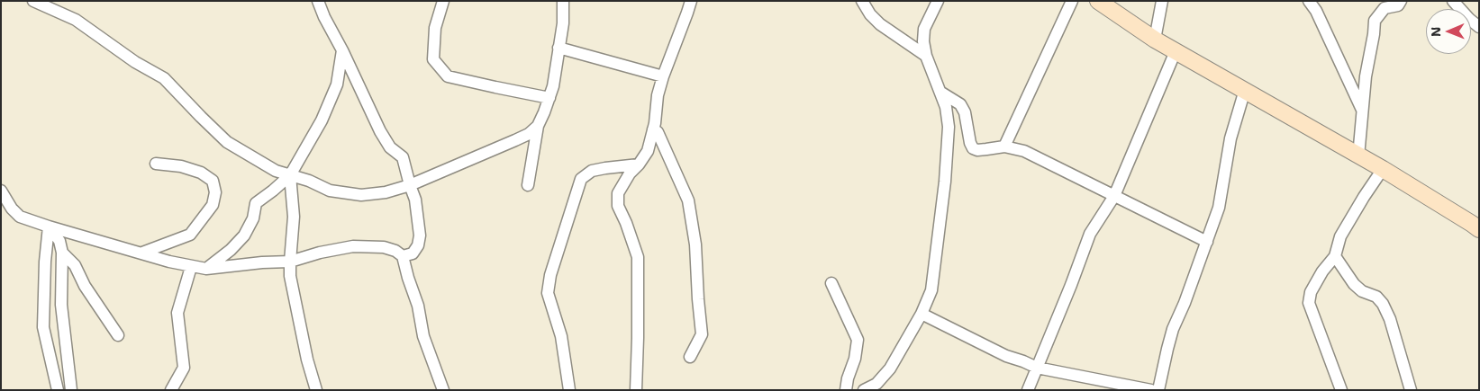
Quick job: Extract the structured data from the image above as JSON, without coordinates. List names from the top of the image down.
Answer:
{
  "north": "left"
}
